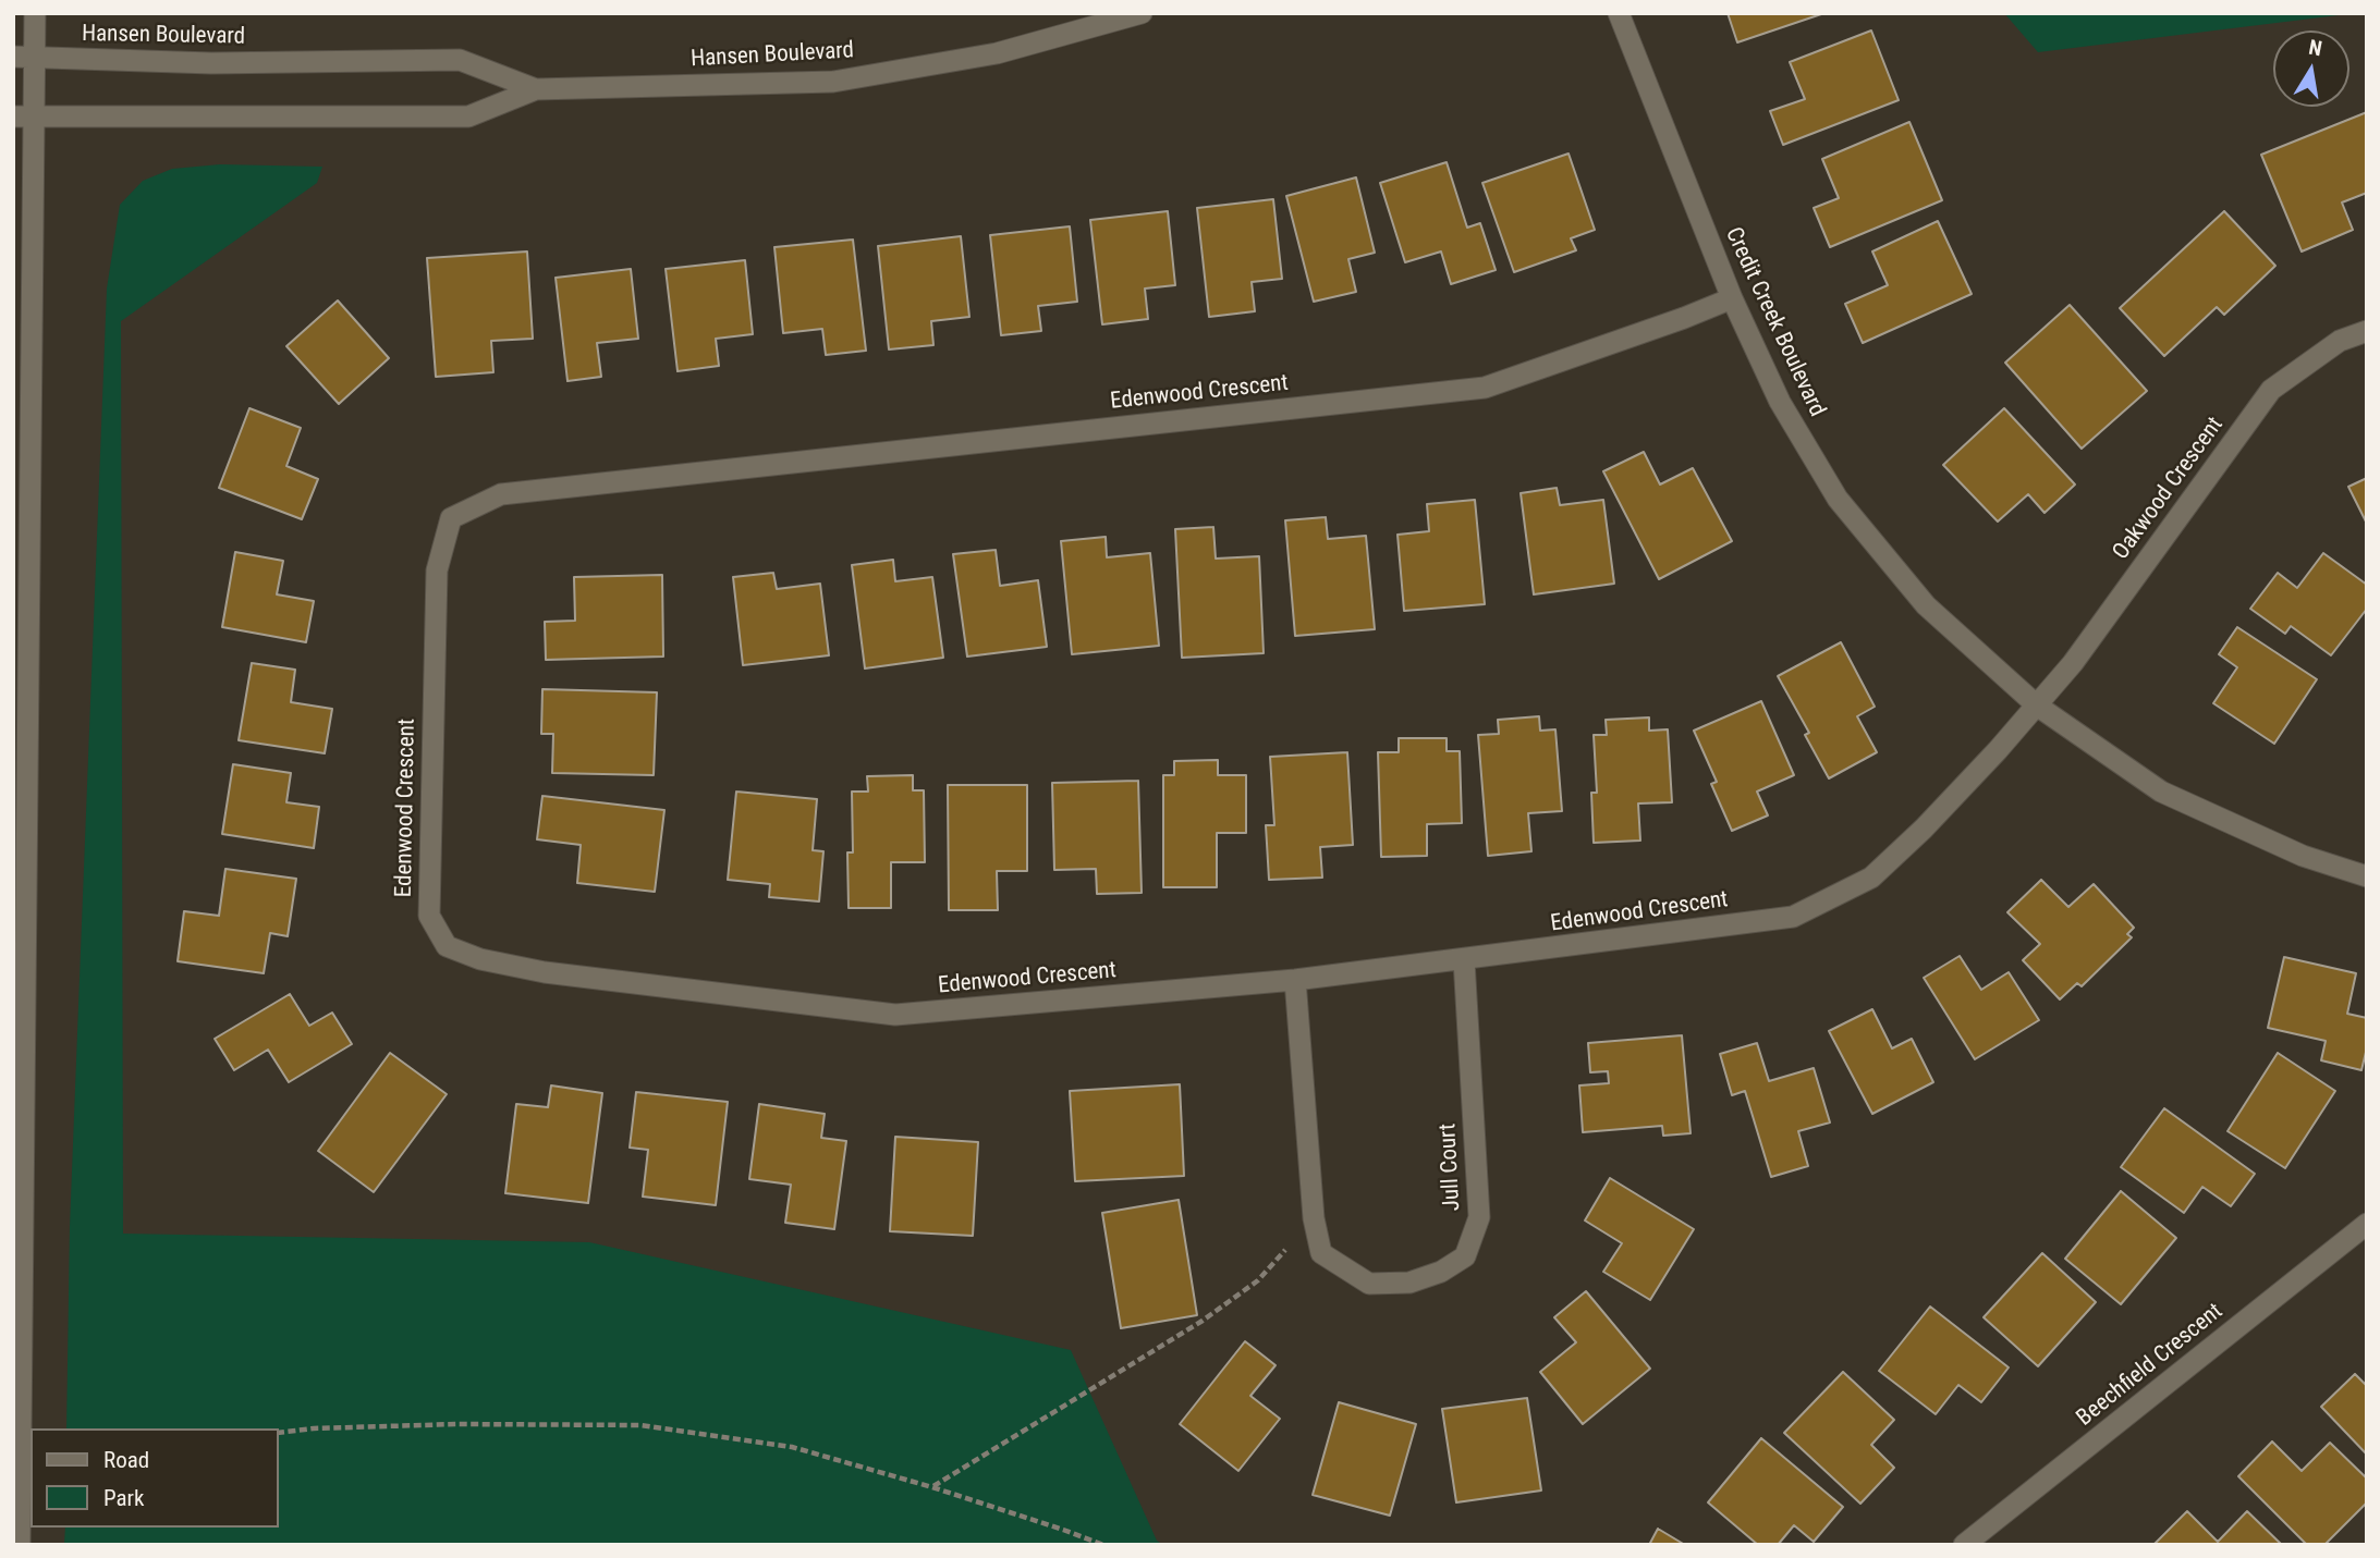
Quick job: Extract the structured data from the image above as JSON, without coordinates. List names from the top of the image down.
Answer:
{
  "streets": {
    "street": [
      "Hansen Boulevard",
      "Credit Creek Boulevard",
      "Edenwood Crescent",
      "Oakwood Crescent",
      "Jull Court",
      "Beechfield Crescent"
    ]
  },
  "crossings": [
    ["Credit Creek Boulevard", "Edenwood Crescent"],
    ["Credit Creek Boulevard", "Oakwood Crescent"],
    ["Edenwood Crescent", "Oakwood Crescent"],
    ["Edenwood Crescent", "Jull Court"]
  ],
  "legend": ["Road", "Park"],
  "north": "top"
}
